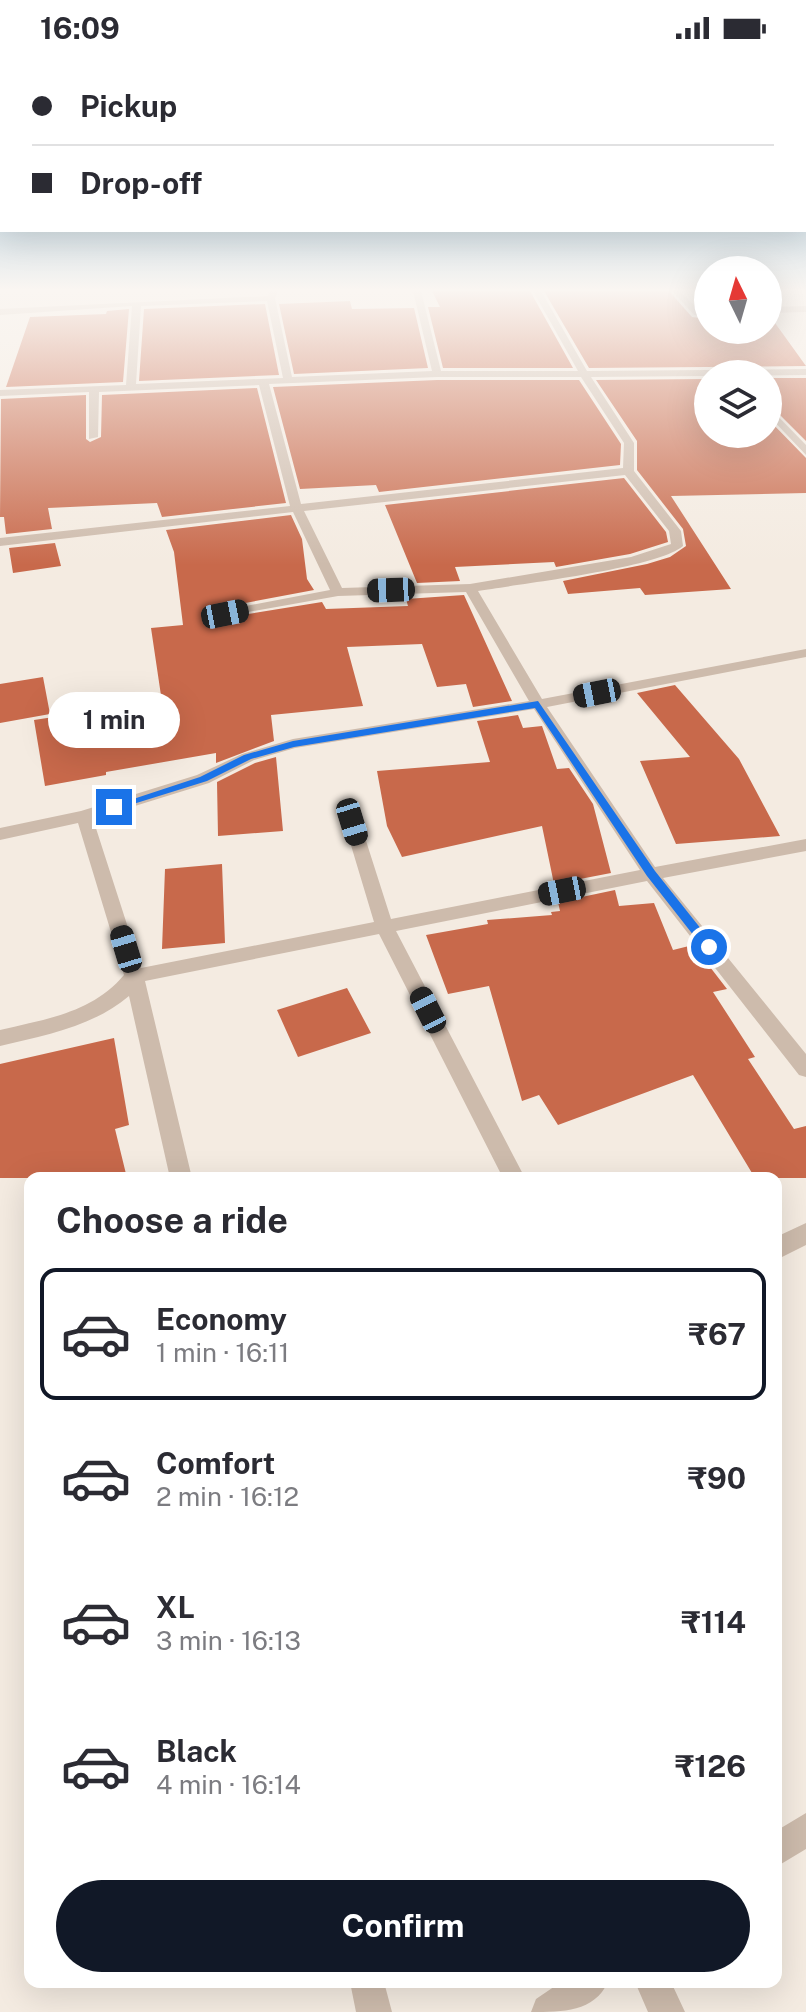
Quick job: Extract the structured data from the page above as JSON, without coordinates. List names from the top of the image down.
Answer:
{
  "north": "top",
  "page": {
    "status": "16:09",
    "banner": ["Pickup", "Drop-off"],
    "bubble": "1 min",
    "heading": "Choose a ride",
    "list": [
      {
        "name": "Economy",
        "note": "1 min · 16:11",
        "value": "₹67"
      },
      {
        "name": "Comfort",
        "note": "2 min · 16:12",
        "value": "₹90"
      },
      {
        "name": "XL",
        "note": "3 min · 16:13",
        "value": "₹114"
      },
      {
        "name": "Black",
        "note": "4 min · 16:14",
        "value": "₹126"
      }
    ],
    "buttons": "Confirm"
  }
}
